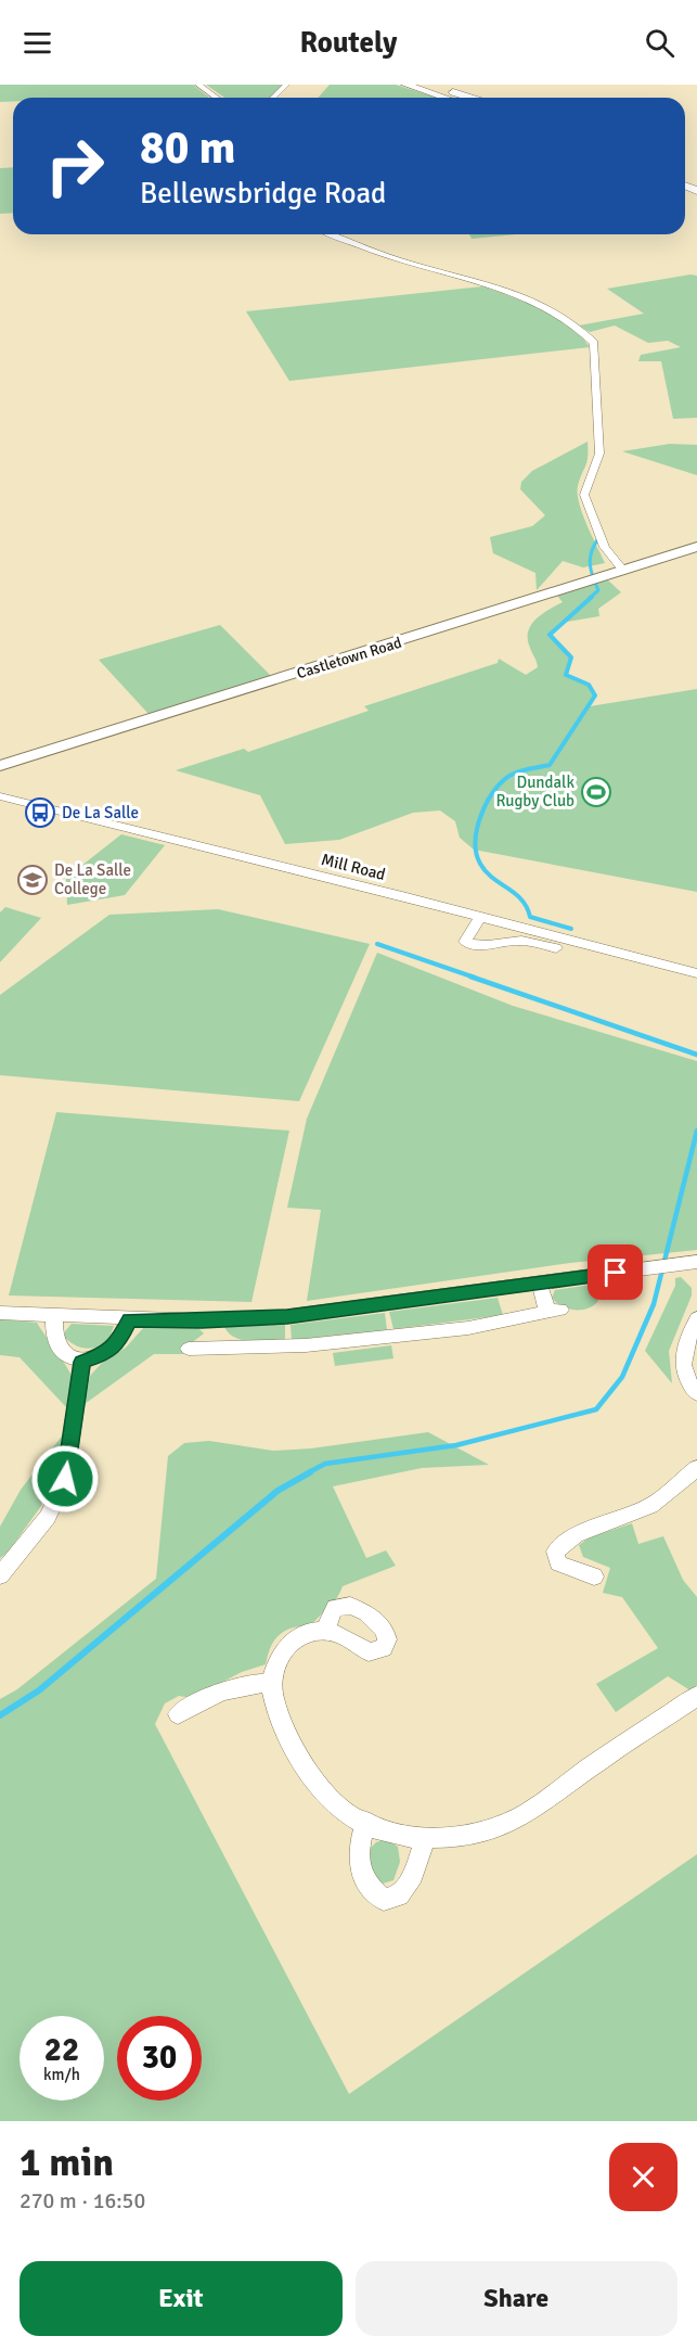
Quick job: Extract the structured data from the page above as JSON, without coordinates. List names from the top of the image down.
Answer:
{
  "streets": {
    "main road": ["Castletown Road"],
    "street": ["Mill Road"]
  },
  "places": {
    "sports": ["Dundalk Rugby Club"],
    "bus stop": ["De La Salle"],
    "school or university": ["De La Salle College"]
  },
  "page": {
    "header": "Routely",
    "turn": ["80 m", "Bellewsbridge Road"],
    "speed": "22 km/h",
    "limit": "30",
    "heading": ["1 min", "270 m · 16:50"],
    "buttons": ["Exit", "Share"]
  }
}
